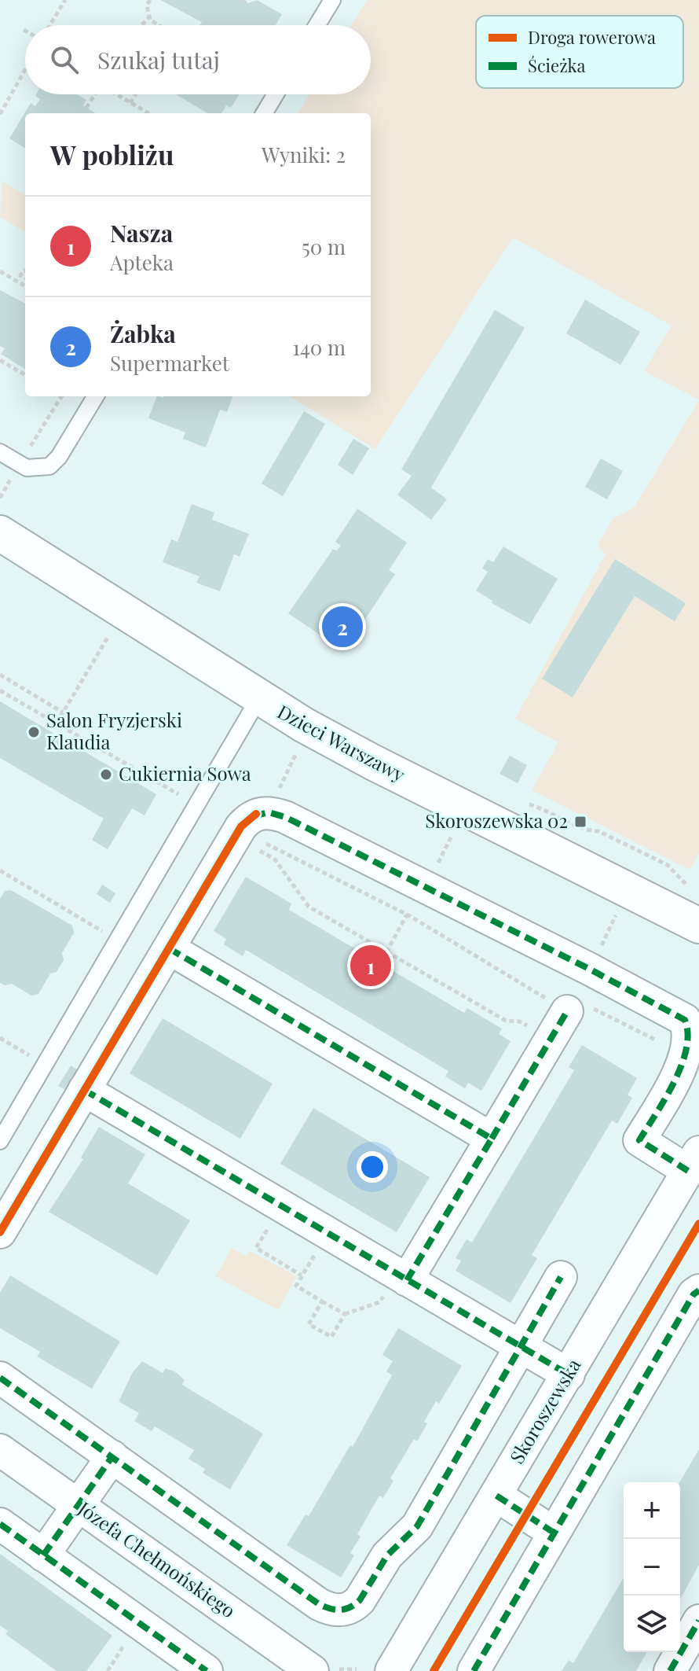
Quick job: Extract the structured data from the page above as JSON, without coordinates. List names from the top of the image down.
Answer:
{
  "streets": {
    "street": ["Dzieci Warszawy", "Skoroszewska", "Józefa Chełmońskiego"]
  },
  "places": {
    "other": ["Salon Fryzjerski Klaudia", "Cukiernia Sowa"],
    "transit": ["Skoroszewska 02"]
  },
  "legend": ["Droga rowerowa", "Ścieżka"],
  "page": {
    "search": "Szukaj tutaj",
    "heading": ["W pobliżu", "Wyniki: 2"],
    "list": [
      {
        "mark": "1",
        "name": "Nasza",
        "note": "Apteka",
        "value": "50 m"
      },
      {
        "mark": "2",
        "name": "Żabka",
        "note": "Supermarket",
        "value": "140 m"
      }
    ],
    "pins": ["2", "1"],
    "map_buttons": ["+", "−"]
  }
}
